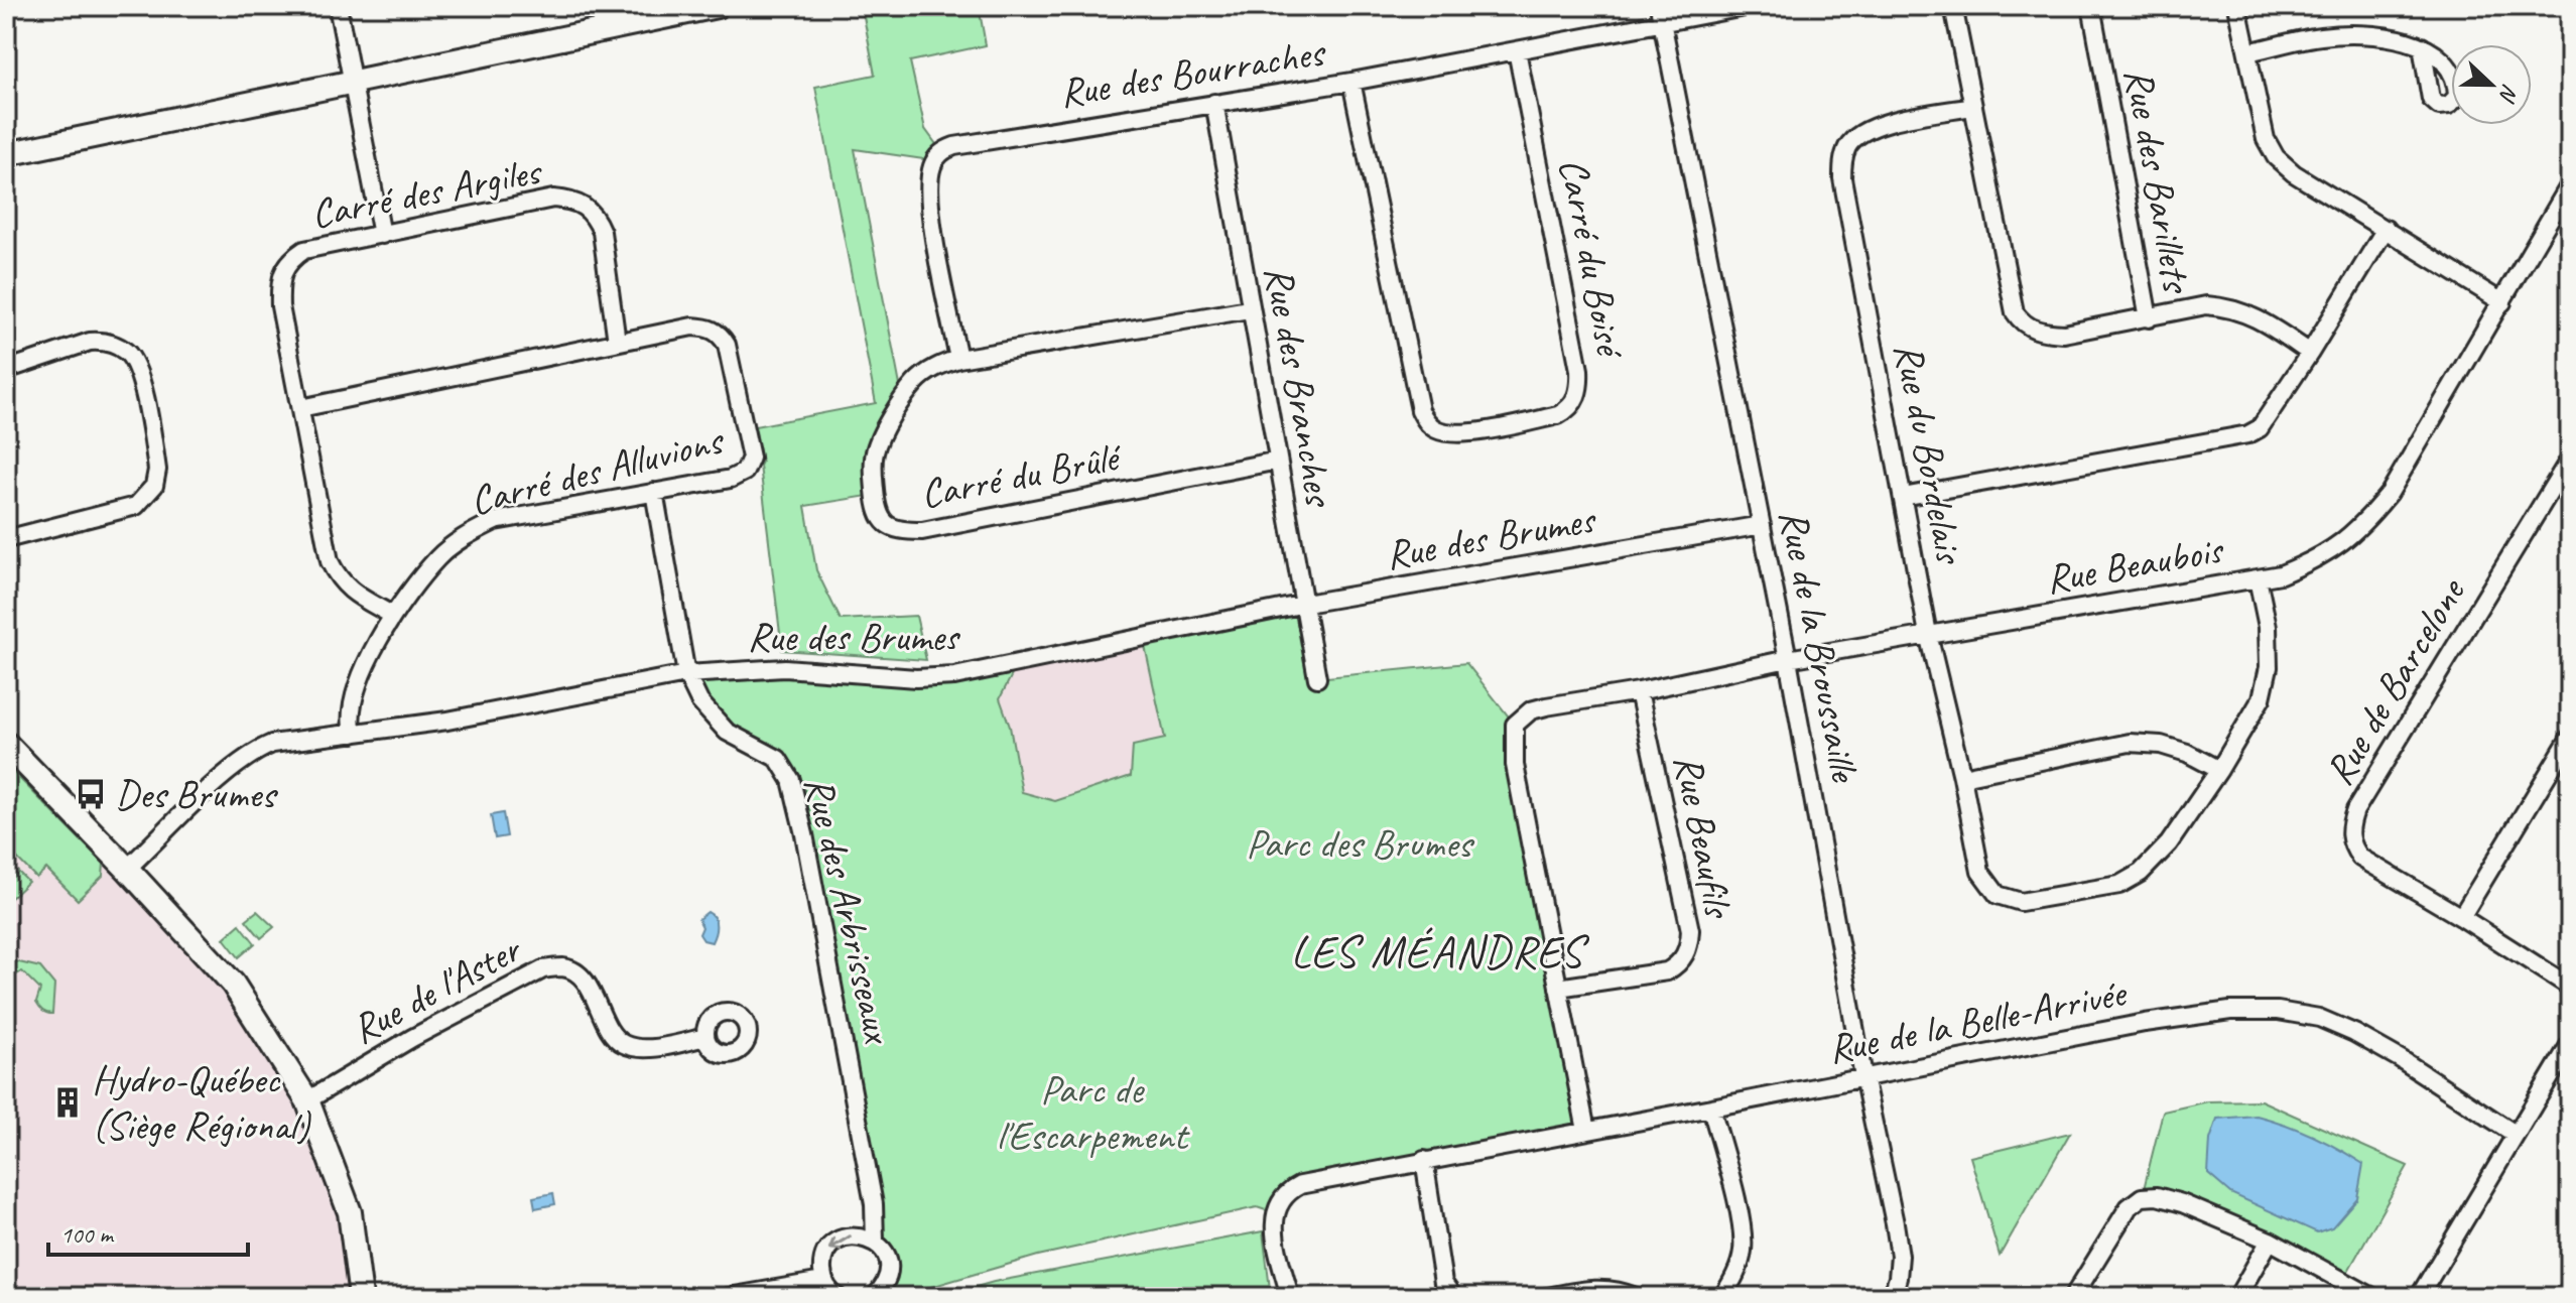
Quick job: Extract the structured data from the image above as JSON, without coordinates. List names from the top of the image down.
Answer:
{
  "streets": {
    "street": [
      "Rue des Bourraches",
      "Rue des Barillets",
      "Carré des Argiles",
      "Carré du Boisé",
      "Rue des Branches",
      "Rue du Bordelais",
      "Carré des Alluvions",
      "Carré du Brûlé",
      "Rue des Brumes",
      "Rue Beaubois",
      "Rue de la Broussaille",
      "Rue de Barcelone",
      "Rue Beaufils",
      "Rue des Arbrisseaux",
      "Rue de l'Aster",
      "Rue de la Belle-Arrivée"
    ]
  },
  "crossings": [
    ["Rue des Bourraches", "Carré du Boisé"],
    ["Rue des Bourraches", "Rue des Branches"],
    ["Rue des Bourraches", "Carré du Brûlé"],
    ["Rue des Bourraches", "Rue de la Broussaille"],
    ["Carré des Argiles", "Carré des Alluvions"],
    ["Rue des Branches", "Carré du Brûlé"],
    ["Rue des Branches", "Rue des Brumes"],
    ["Rue du Bordelais", "Rue Beaubois"],
    ["Carré des Alluvions", "Rue des Brumes"],
    ["Carré des Alluvions", "Rue des Arbrisseaux"],
    ["Rue des Brumes", "Rue de la Broussaille"],
    ["Rue des Brumes", "Rue des Arbrisseaux"],
    ["Rue Beaubois", "Rue de la Broussaille"],
    ["Rue Beaubois", "Rue Beaufils"],
    ["Rue de la Broussaille", "Rue de la Belle-Arrivée"]
  ],
  "districts": ["LES MÉANDRES"],
  "parks": ["Parc des Brumes", "Parc de l'Escarpement"],
  "places": {
    "bus stop": ["Des Brumes"],
    "building": ["Hydro-Québec (Siège Régional)"]
  },
  "scale_bar": "100 m",
  "north": "right"
}
